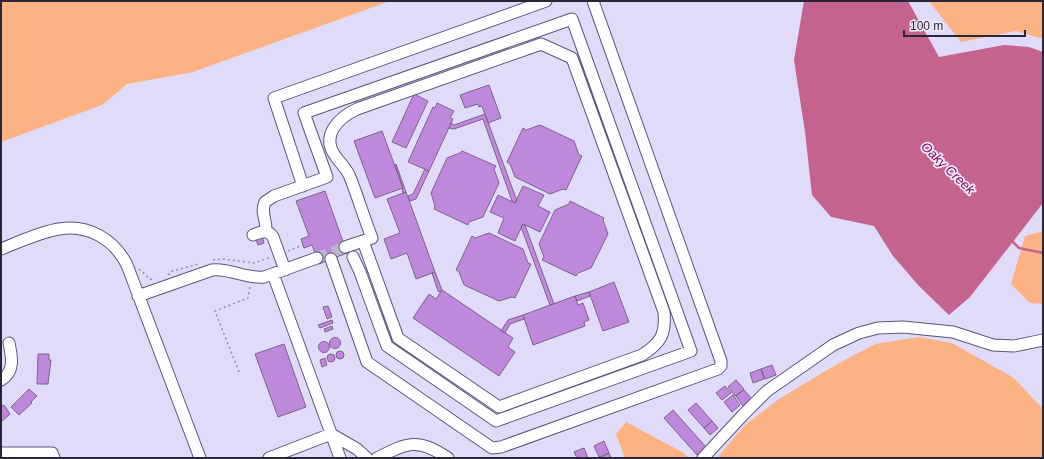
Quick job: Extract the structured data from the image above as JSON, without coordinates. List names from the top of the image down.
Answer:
{
  "water": ["Oaky Creek"],
  "scale_bar": "100 m"
}
